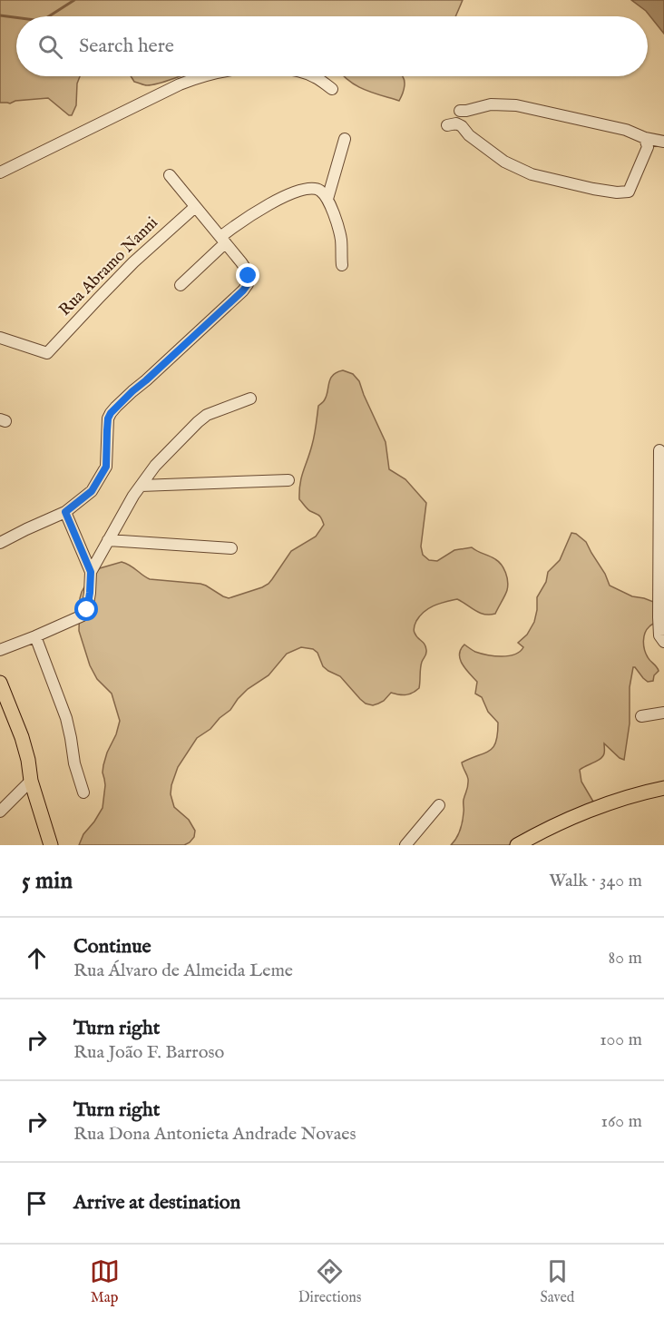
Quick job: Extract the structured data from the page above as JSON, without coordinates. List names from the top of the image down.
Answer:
{
  "streets": {
    "street": ["Rua Abramo Nanni"]
  },
  "page": {
    "search": "Search here",
    "heading": ["5 min", "Walk · 340 m"],
    "list": [
      ["Continue", "Rua Álvaro de Almeida Leme", "80 m"],
      ["Turn right", "Rua João F. Barroso", "100 m"],
      ["Turn right", "Rua Dona Antonieta Andrade Novaes", "160 m"],
      "Arrive at destination"
    ],
    "nav": ["Map", "Directions", "Saved"]
  }
}
